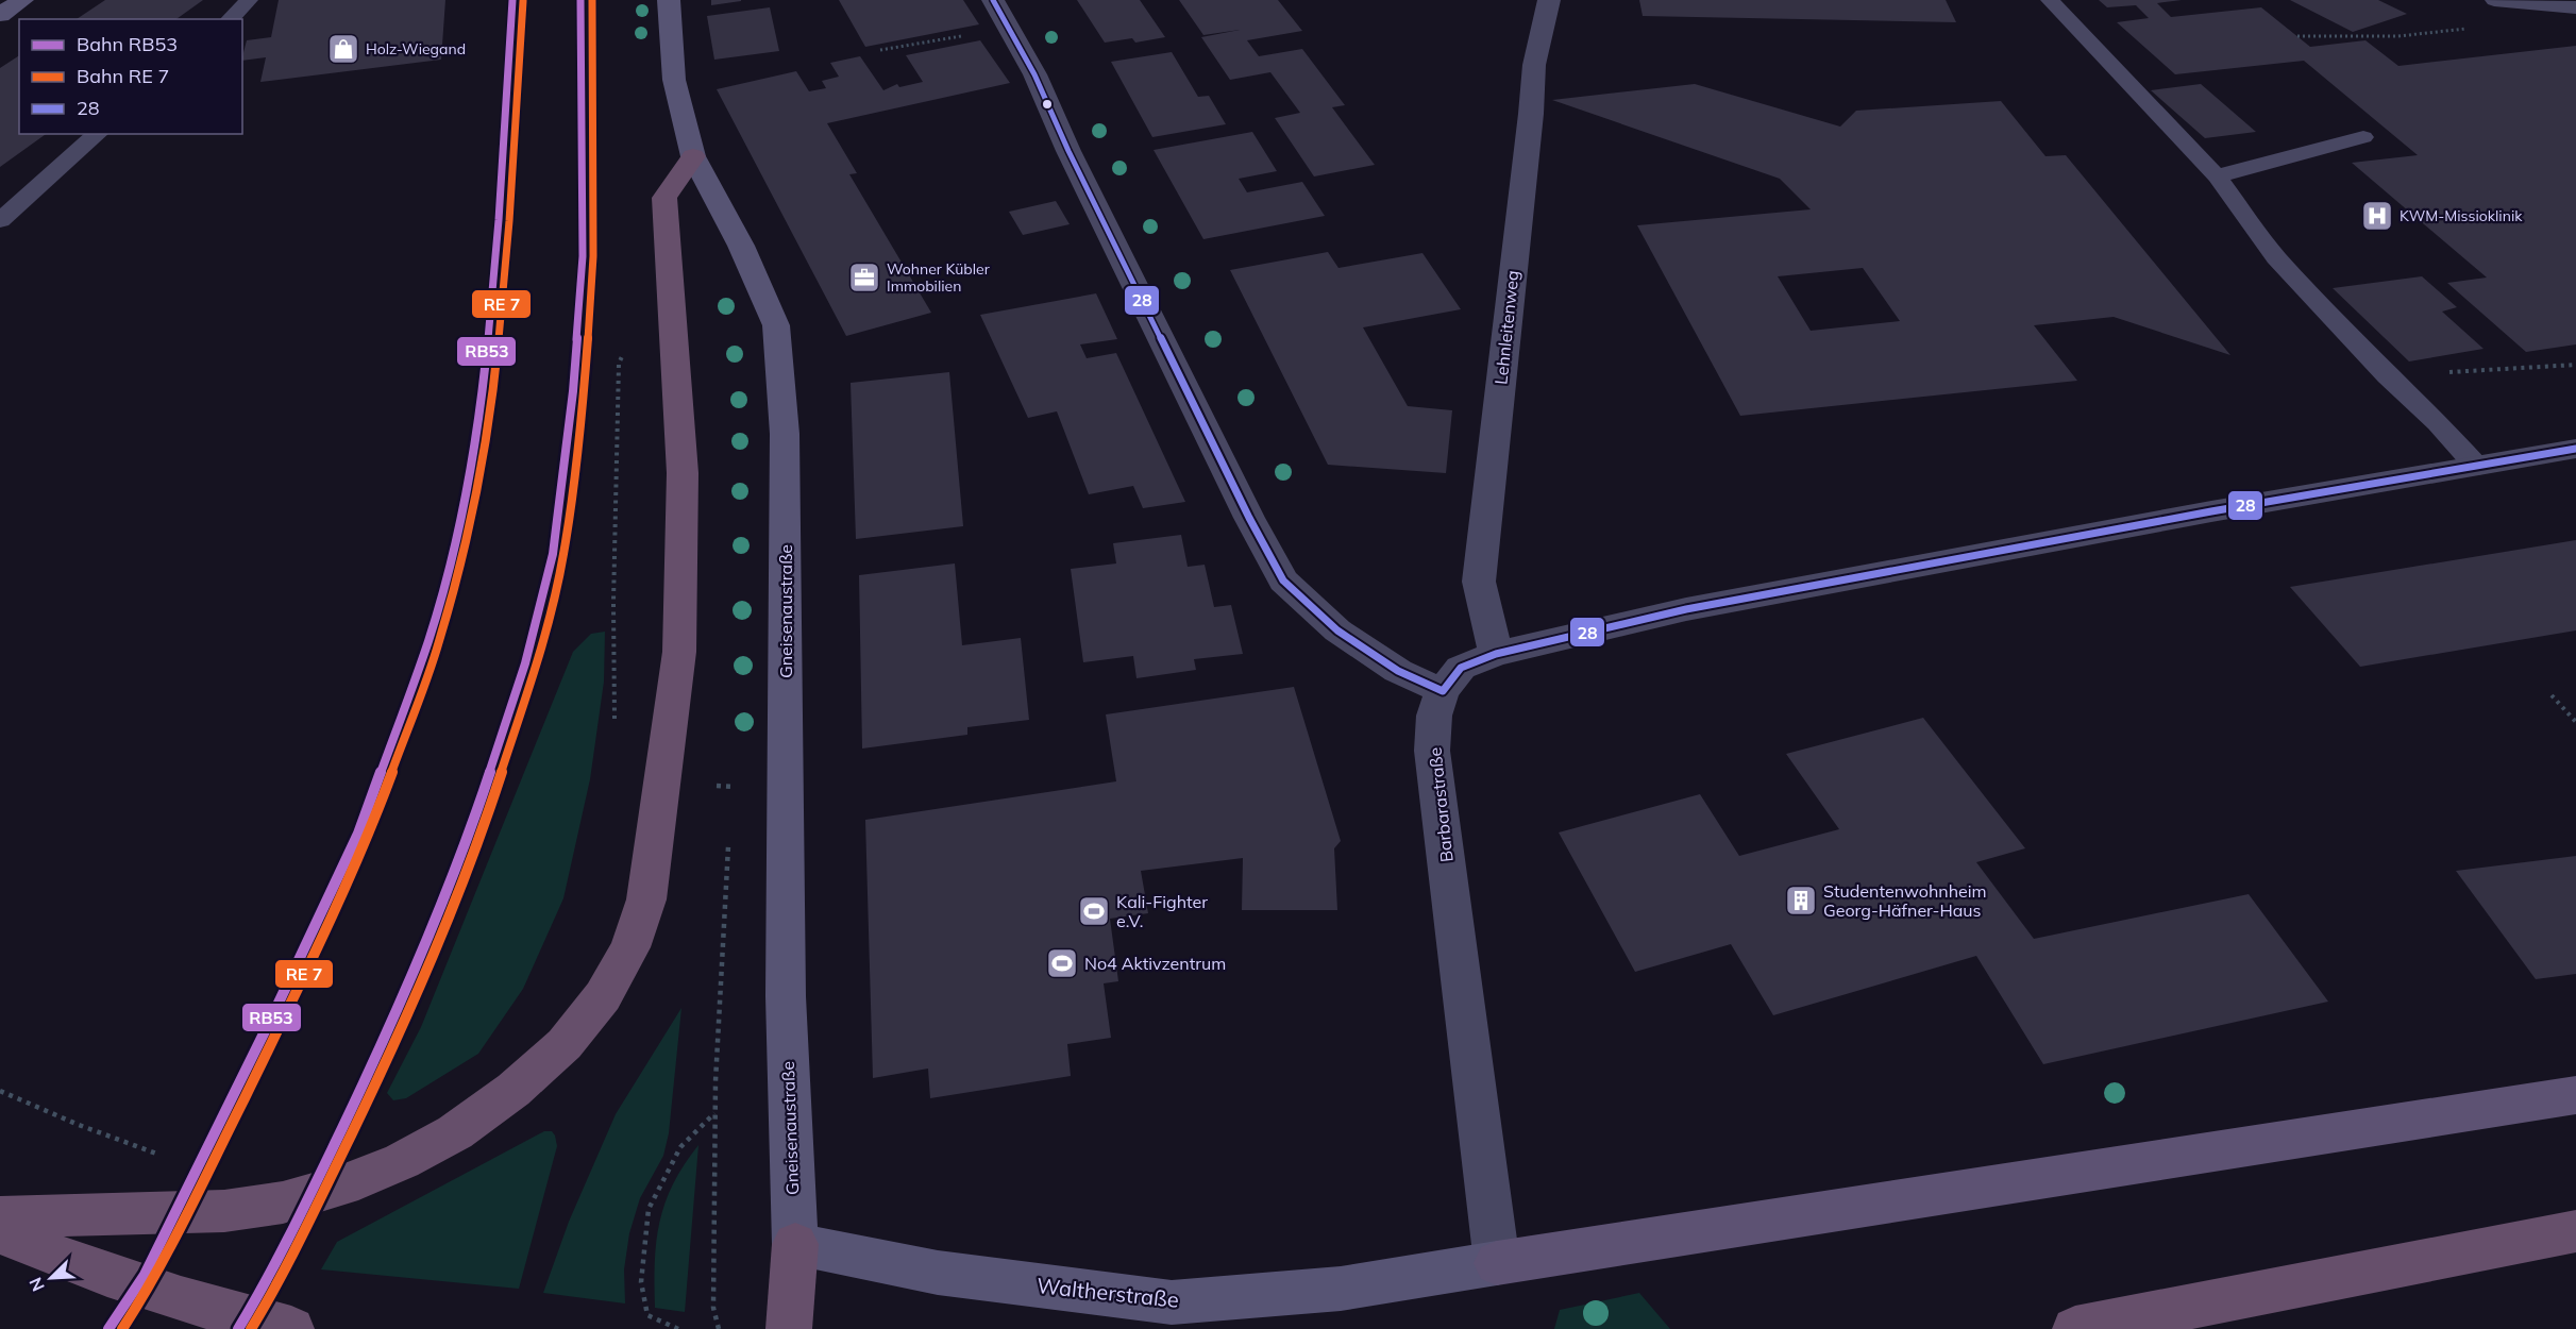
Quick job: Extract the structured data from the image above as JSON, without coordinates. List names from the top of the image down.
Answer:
{
  "streets": {
    "street": [
      "Lehnleitenweg",
      "Gneisenaustraße",
      "Barbarastraße",
      "Waltherstraße"
    ]
  },
  "crossings": [
    ["Gneisenaustraße", "Waltherstraße"],
    ["Barbarastraße", "Waltherstraße"]
  ],
  "places": {
    "shop": ["Holz-Wiegand"],
    "hospital": ["KWM-Missioklinik"],
    "office": ["Wohner Kübler Immobilien"],
    "building": ["Studentenwohnheim Georg-Häfner-Haus"],
    "sports": ["Kali-Fighter e.V.", "No4 Aktivzentrum"]
  },
  "lines": ["rail line RB53", "transit line 28"],
  "legend": ["Bahn RB53", "Bahn RE 7", "28"],
  "north": "bottom left"
}
